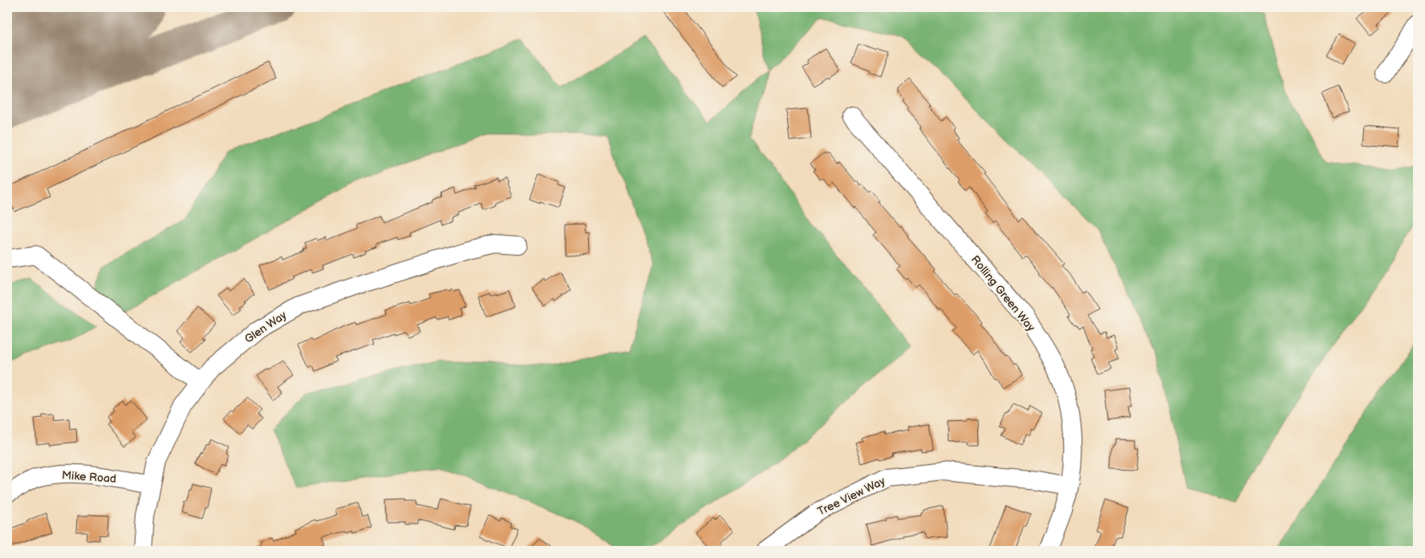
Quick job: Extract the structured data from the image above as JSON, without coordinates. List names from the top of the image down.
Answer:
{
  "streets": {
    "street": [
      "Rolling Green Way",
      "Glen Way",
      "Mike Road",
      "Tree View Way"
    ]
  },
  "crossings": [
    ["Rolling Green Way", "Tree View Way"],
    ["Glen Way", "Mike Road"]
  ]
}
